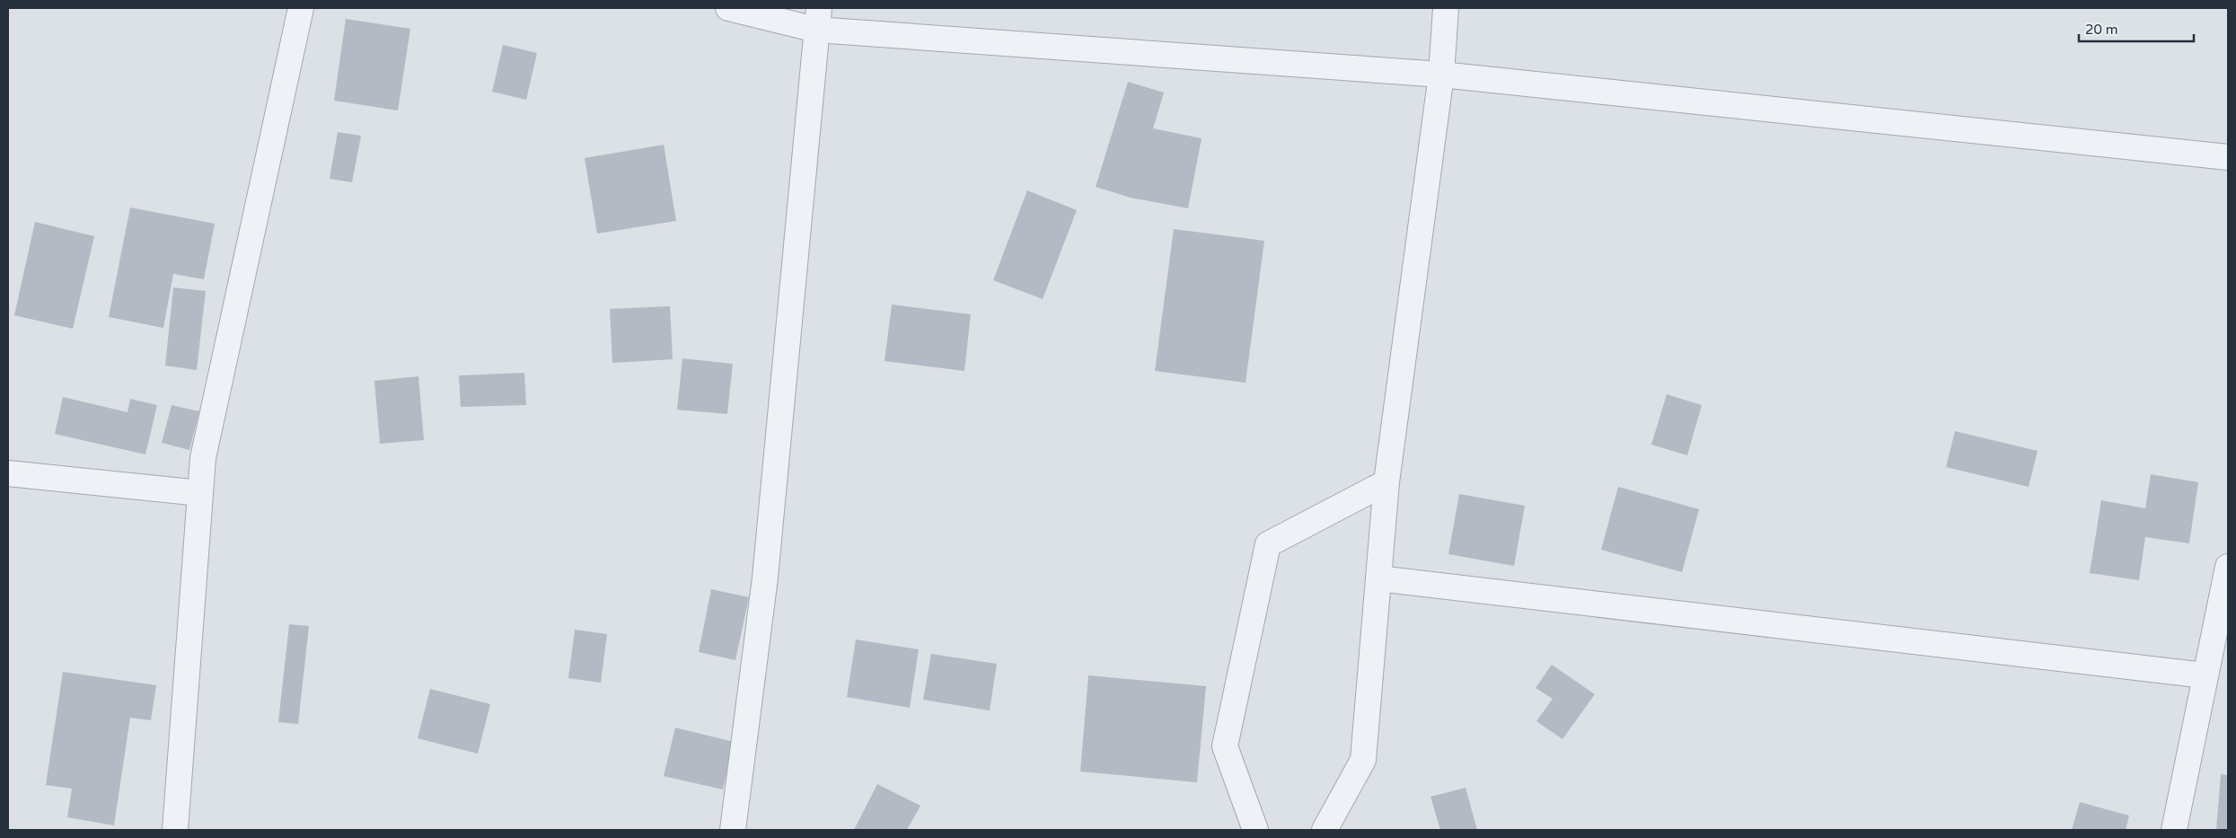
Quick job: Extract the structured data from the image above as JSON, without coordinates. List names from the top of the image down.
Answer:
{
  "scale_bar": "20 m"
}
